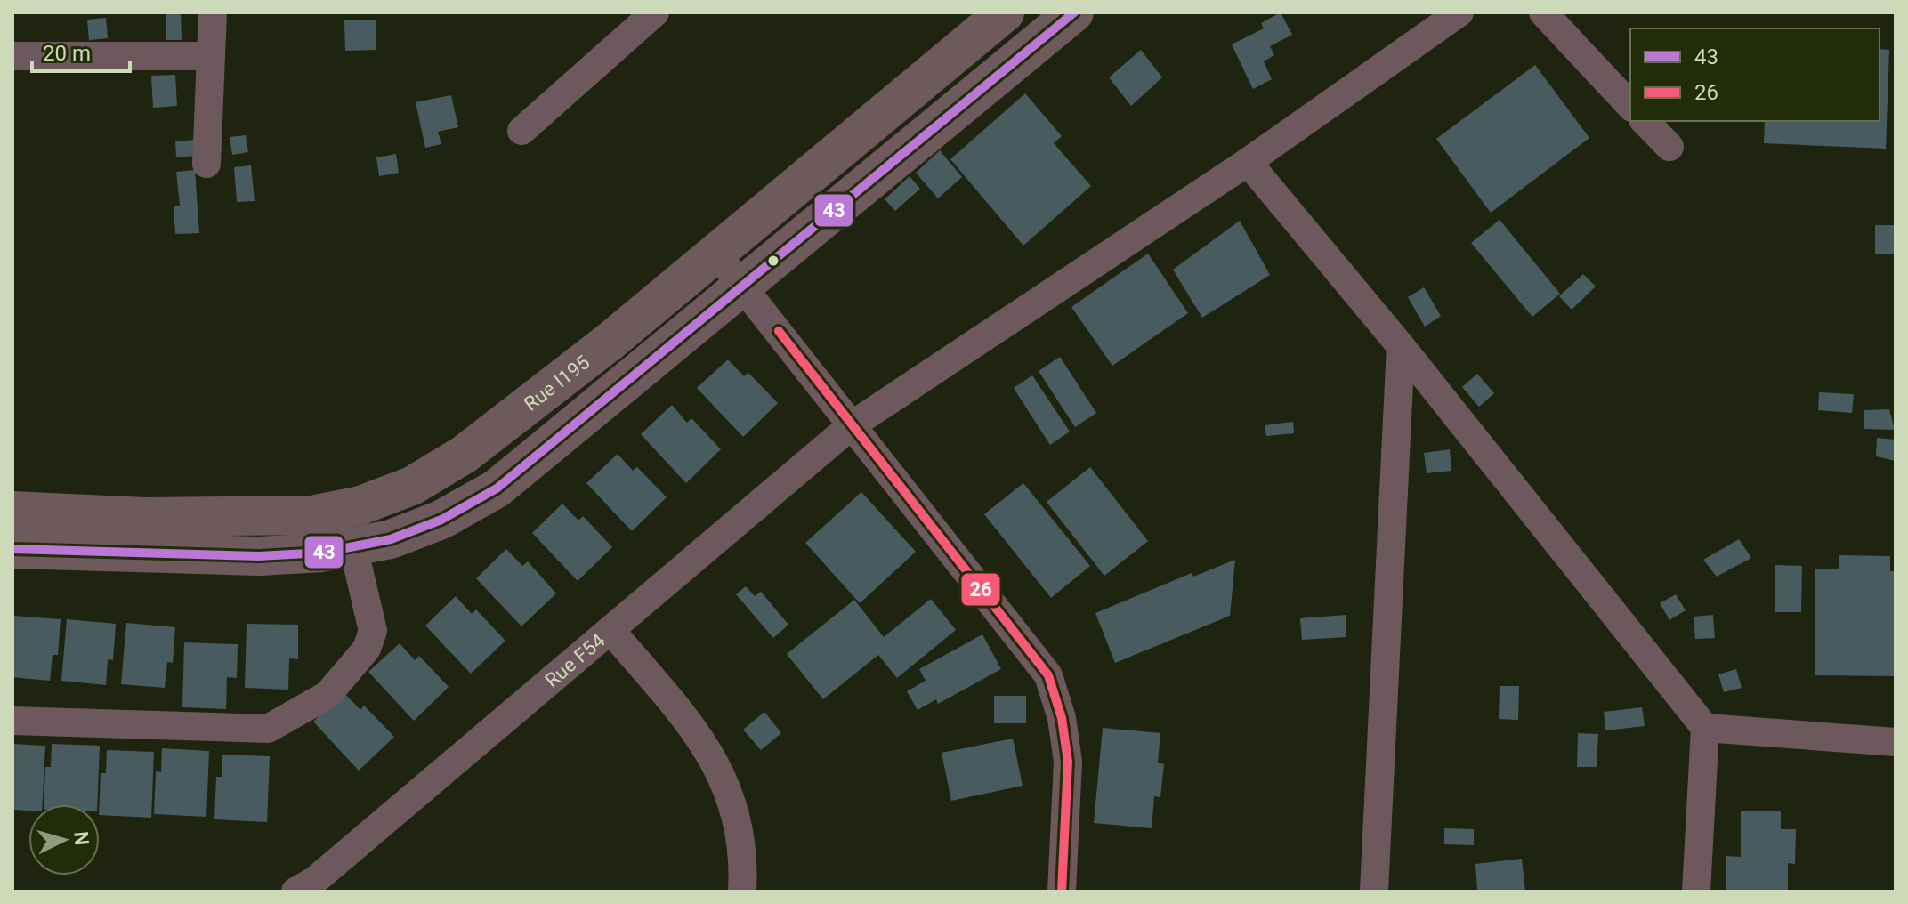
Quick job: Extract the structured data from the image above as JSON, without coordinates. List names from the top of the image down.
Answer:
{
  "streets": {
    "main road": ["Rue I195"],
    "street": ["Rue F54"]
  },
  "lines": ["transit line 43", "transit line 26"],
  "legend": ["43", "26"],
  "scale_bar": "20 m",
  "north": "right"
}
